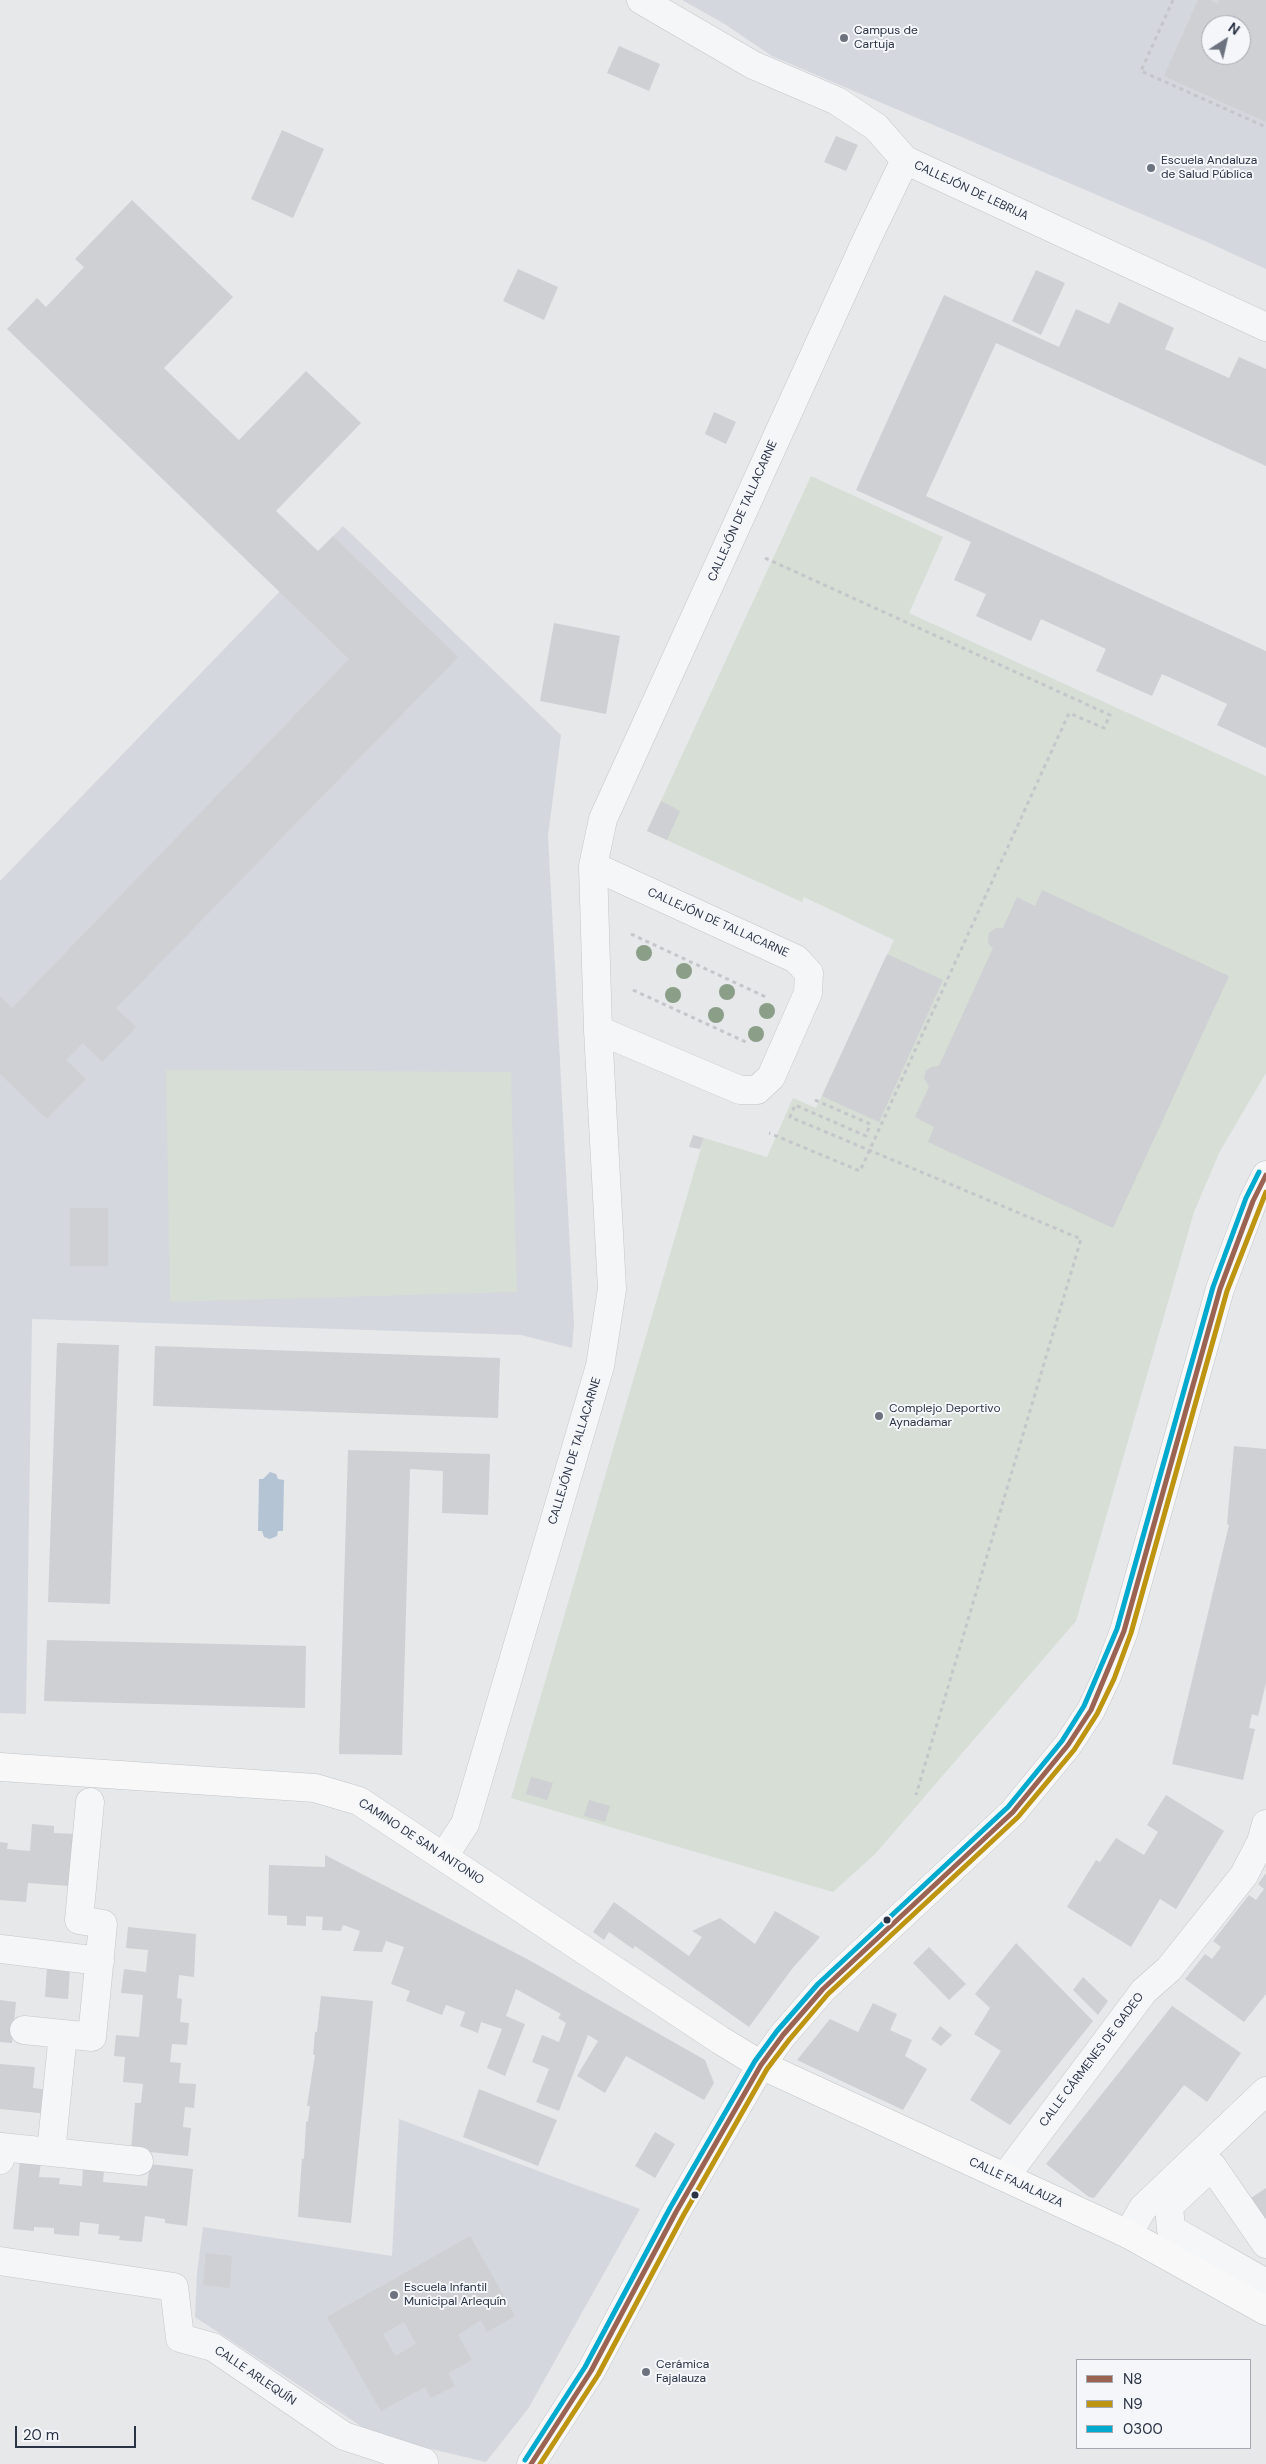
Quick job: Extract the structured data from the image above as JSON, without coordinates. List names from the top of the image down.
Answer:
{
  "streets": {
    "main road": ["CAMINO DE SAN ANTONIO", "CALLE FAJALAUZA"],
    "street": [
      "CALLEJÓN DE LEBRIJA",
      "CALLEJÓN DE TALLACARNE",
      "CALLE CÁRMENES DE GADEO",
      "CALLE ARLEQUÍN"
    ]
  },
  "crossings": [
    ["CALLEJÓN DE LEBRIJA", "CALLEJÓN DE TALLACARNE"],
    ["CALLEJÓN DE TALLACARNE", "CAMINO DE SAN ANTONIO"],
    ["CAMINO DE SAN ANTONIO", "CALLE FAJALAUZA"],
    ["CALLE CÁRMENES DE GADEO", "CALLE FAJALAUZA"]
  ],
  "places": [
    "Campus de Cartuja",
    "Escuela Andaluza de Salud Pública",
    "Complejo Deportivo Aynadamar",
    "Escuela Infantil Municipal Arlequín",
    "Cerámica Fajalauza"
  ],
  "lines": ["transit line 0300", "transit line N8", "transit line N9"],
  "legend": ["N8", "N9", "0300"],
  "scale_bar": "20 m",
  "north": "top right"
}
